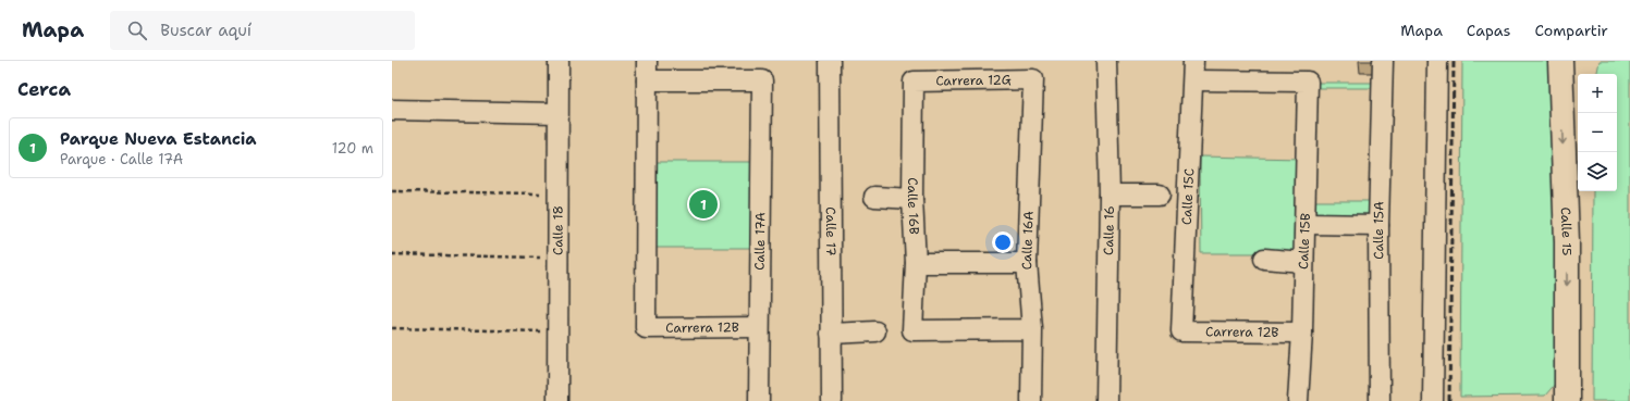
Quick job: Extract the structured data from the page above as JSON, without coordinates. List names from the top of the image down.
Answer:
{
  "streets": {
    "main road": ["Calle 15"],
    "street": [
      "Carrera 12G",
      "Calle 15C",
      "Calle 16B",
      "Calle 18",
      "Calle 16",
      "Calle 15A",
      "Calle 17",
      "Calle 16A",
      "Calle 17A",
      "Calle 15B",
      "Carrera 12B"
    ]
  },
  "crossings": [
    ["Carrera 12G", "Calle 16B"],
    ["Carrera 12G", "Calle 16A"],
    ["Calle 15C", "Calle 15B"],
    ["Calle 15C", "Carrera 12B"],
    ["Calle 16B", "Calle 16A"],
    ["Calle 17A", "Carrera 12B"],
    ["Calle 15B", "Carrera 12B"]
  ],
  "one_way": ["Calle 15"],
  "page": {
    "header": "Mapa",
    "search": "Buscar aquí",
    "nav": ["Mapa", "Capas", "Compartir"],
    "heading": "Cerca",
    "map_buttons": ["+", "−"],
    "list": [
      {
        "mark": "1",
        "name": "Parque Nueva Estancia",
        "note": "Parque · Calle 17A",
        "value": "120 m"
      }
    ],
    "pins": "1"
  }
}
